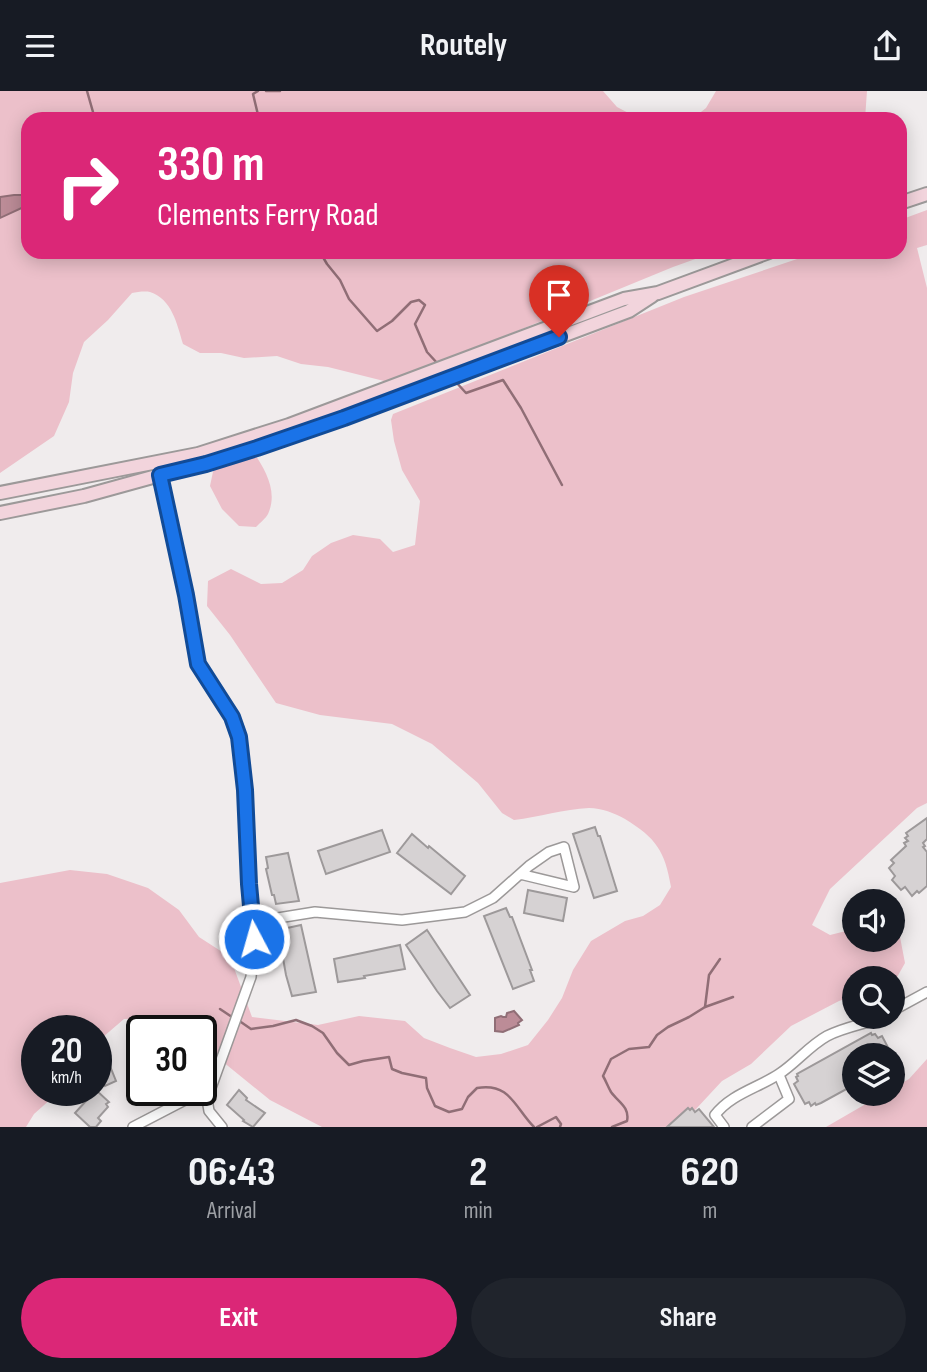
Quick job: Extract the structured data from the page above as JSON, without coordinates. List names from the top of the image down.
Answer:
{
  "page": {
    "header": "Routely",
    "turn": ["330 m", "Clements Ferry Road"],
    "speed": "20 km/h",
    "limit": "30",
    "eta": [
      "06:43",
      "Arrival",
      "2",
      "min",
      "620",
      "m"
    ],
    "buttons": ["Exit", "Share"]
  }
}
